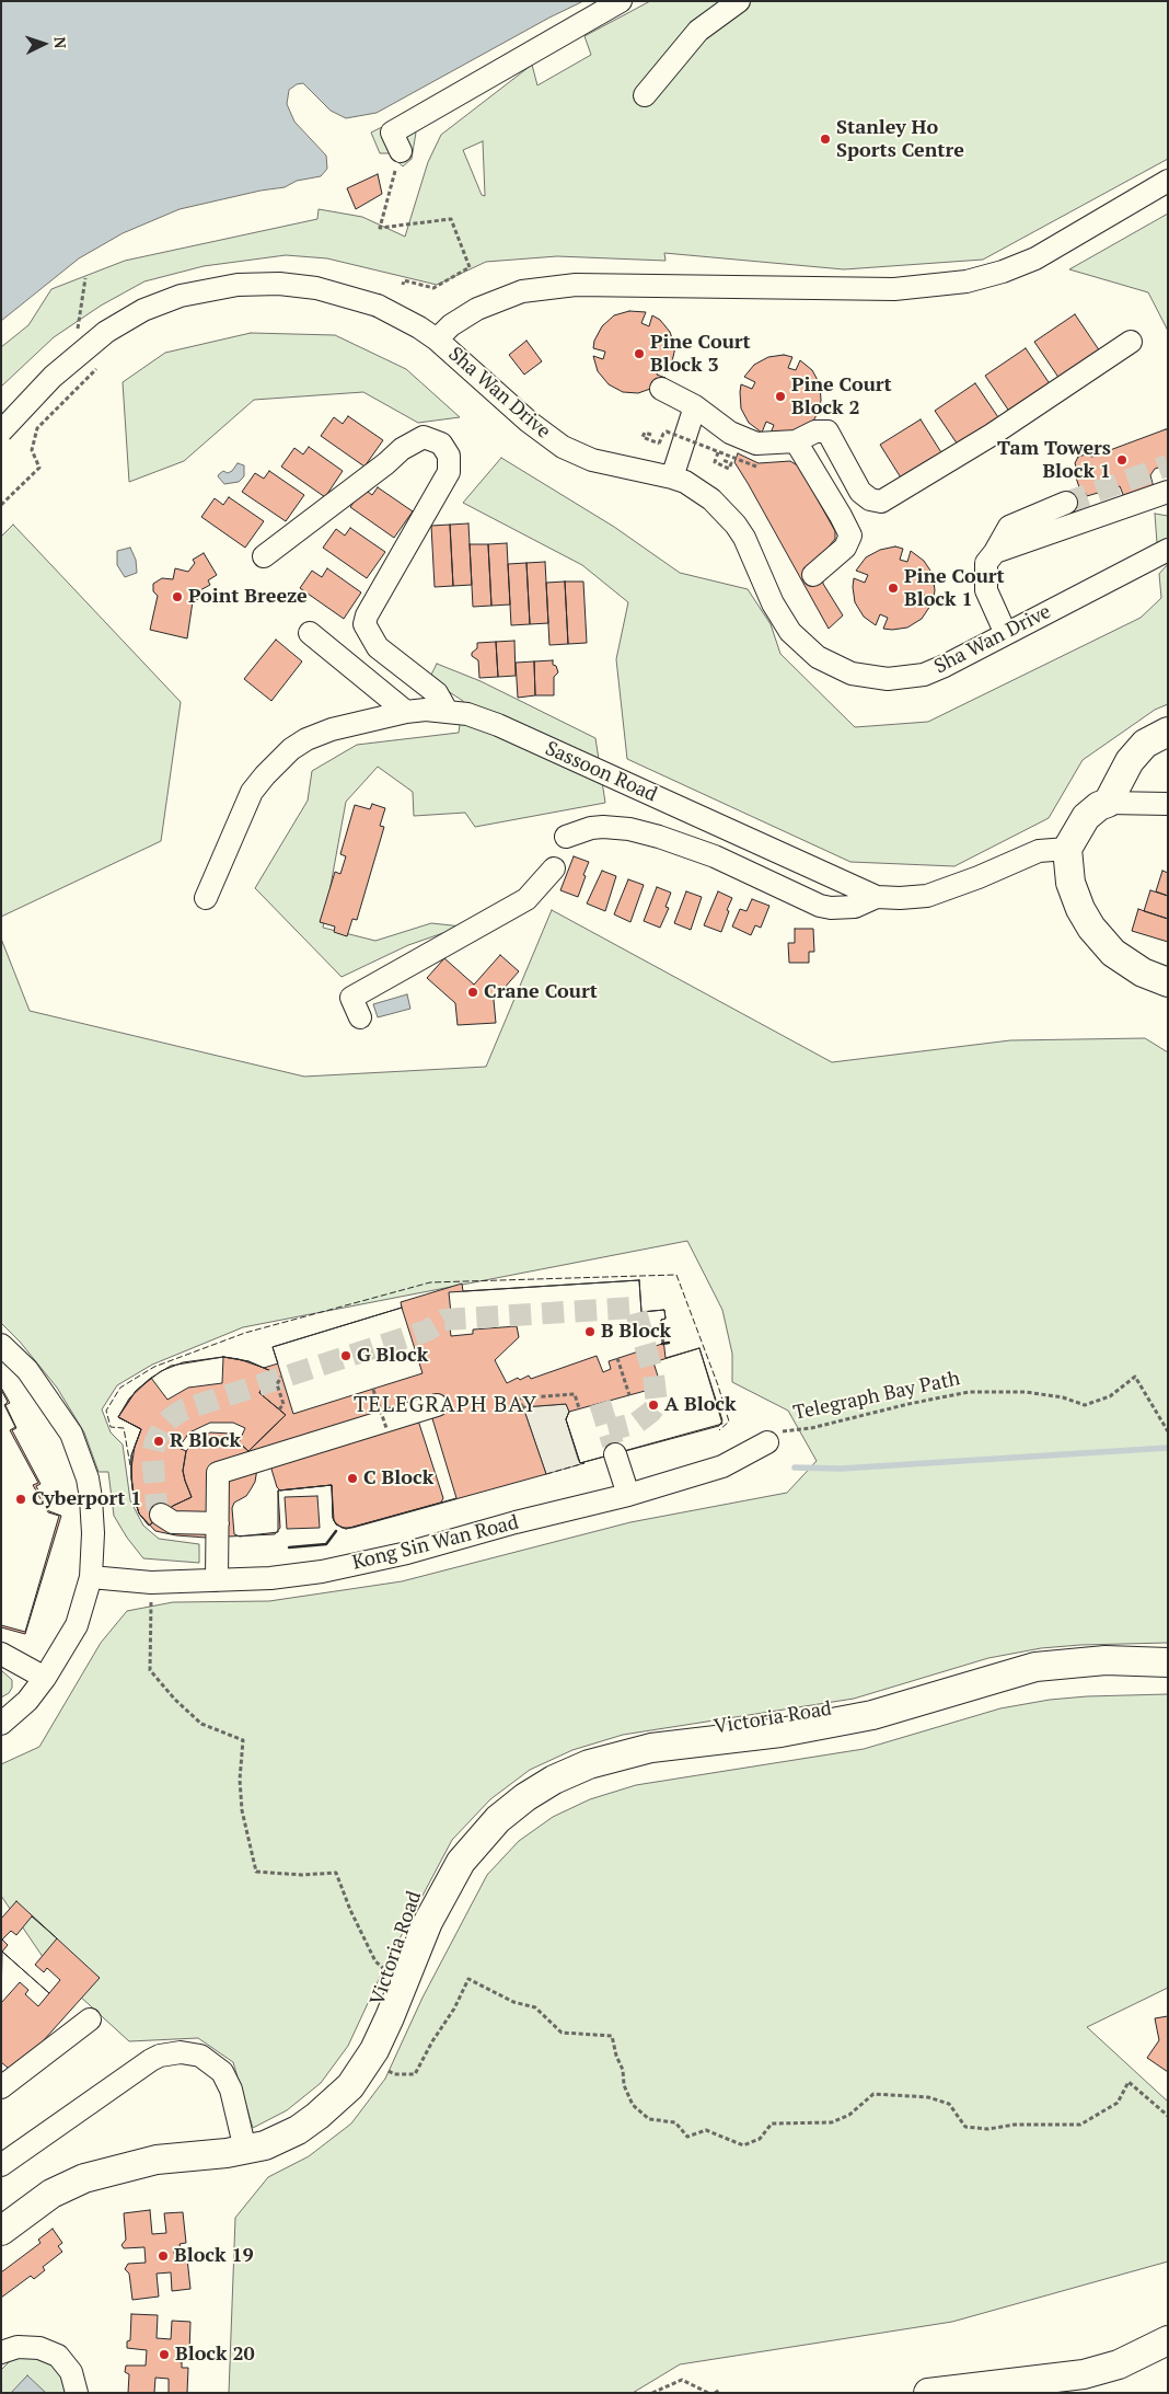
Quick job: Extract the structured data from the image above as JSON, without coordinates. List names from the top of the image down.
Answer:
{
  "streets": {
    "main road": ["Victoria Road"],
    "street": ["Sha Wan Drive", "Sassoon Road", "Kong Sin Wan Road"],
    "path": ["Telegraph Bay Path"]
  },
  "crossings": [
    ["Telegraph Bay Path", "Kong Sin Wan Road"]
  ],
  "districts": ["TELEGRAPH BAY"],
  "places": [
    "Stanley Ho Sports Centre",
    "Pine Court Block 3",
    "Pine Court Block 2",
    "Tam Towers Block 1",
    "Pine Court Block 1",
    "Point Breeze",
    "Crane Court",
    "B Block",
    "G Block",
    "A Block",
    "R Block",
    "C Block",
    "Cyberport 1",
    "Block 19",
    "Block 20"
  ],
  "north": "right"
}
